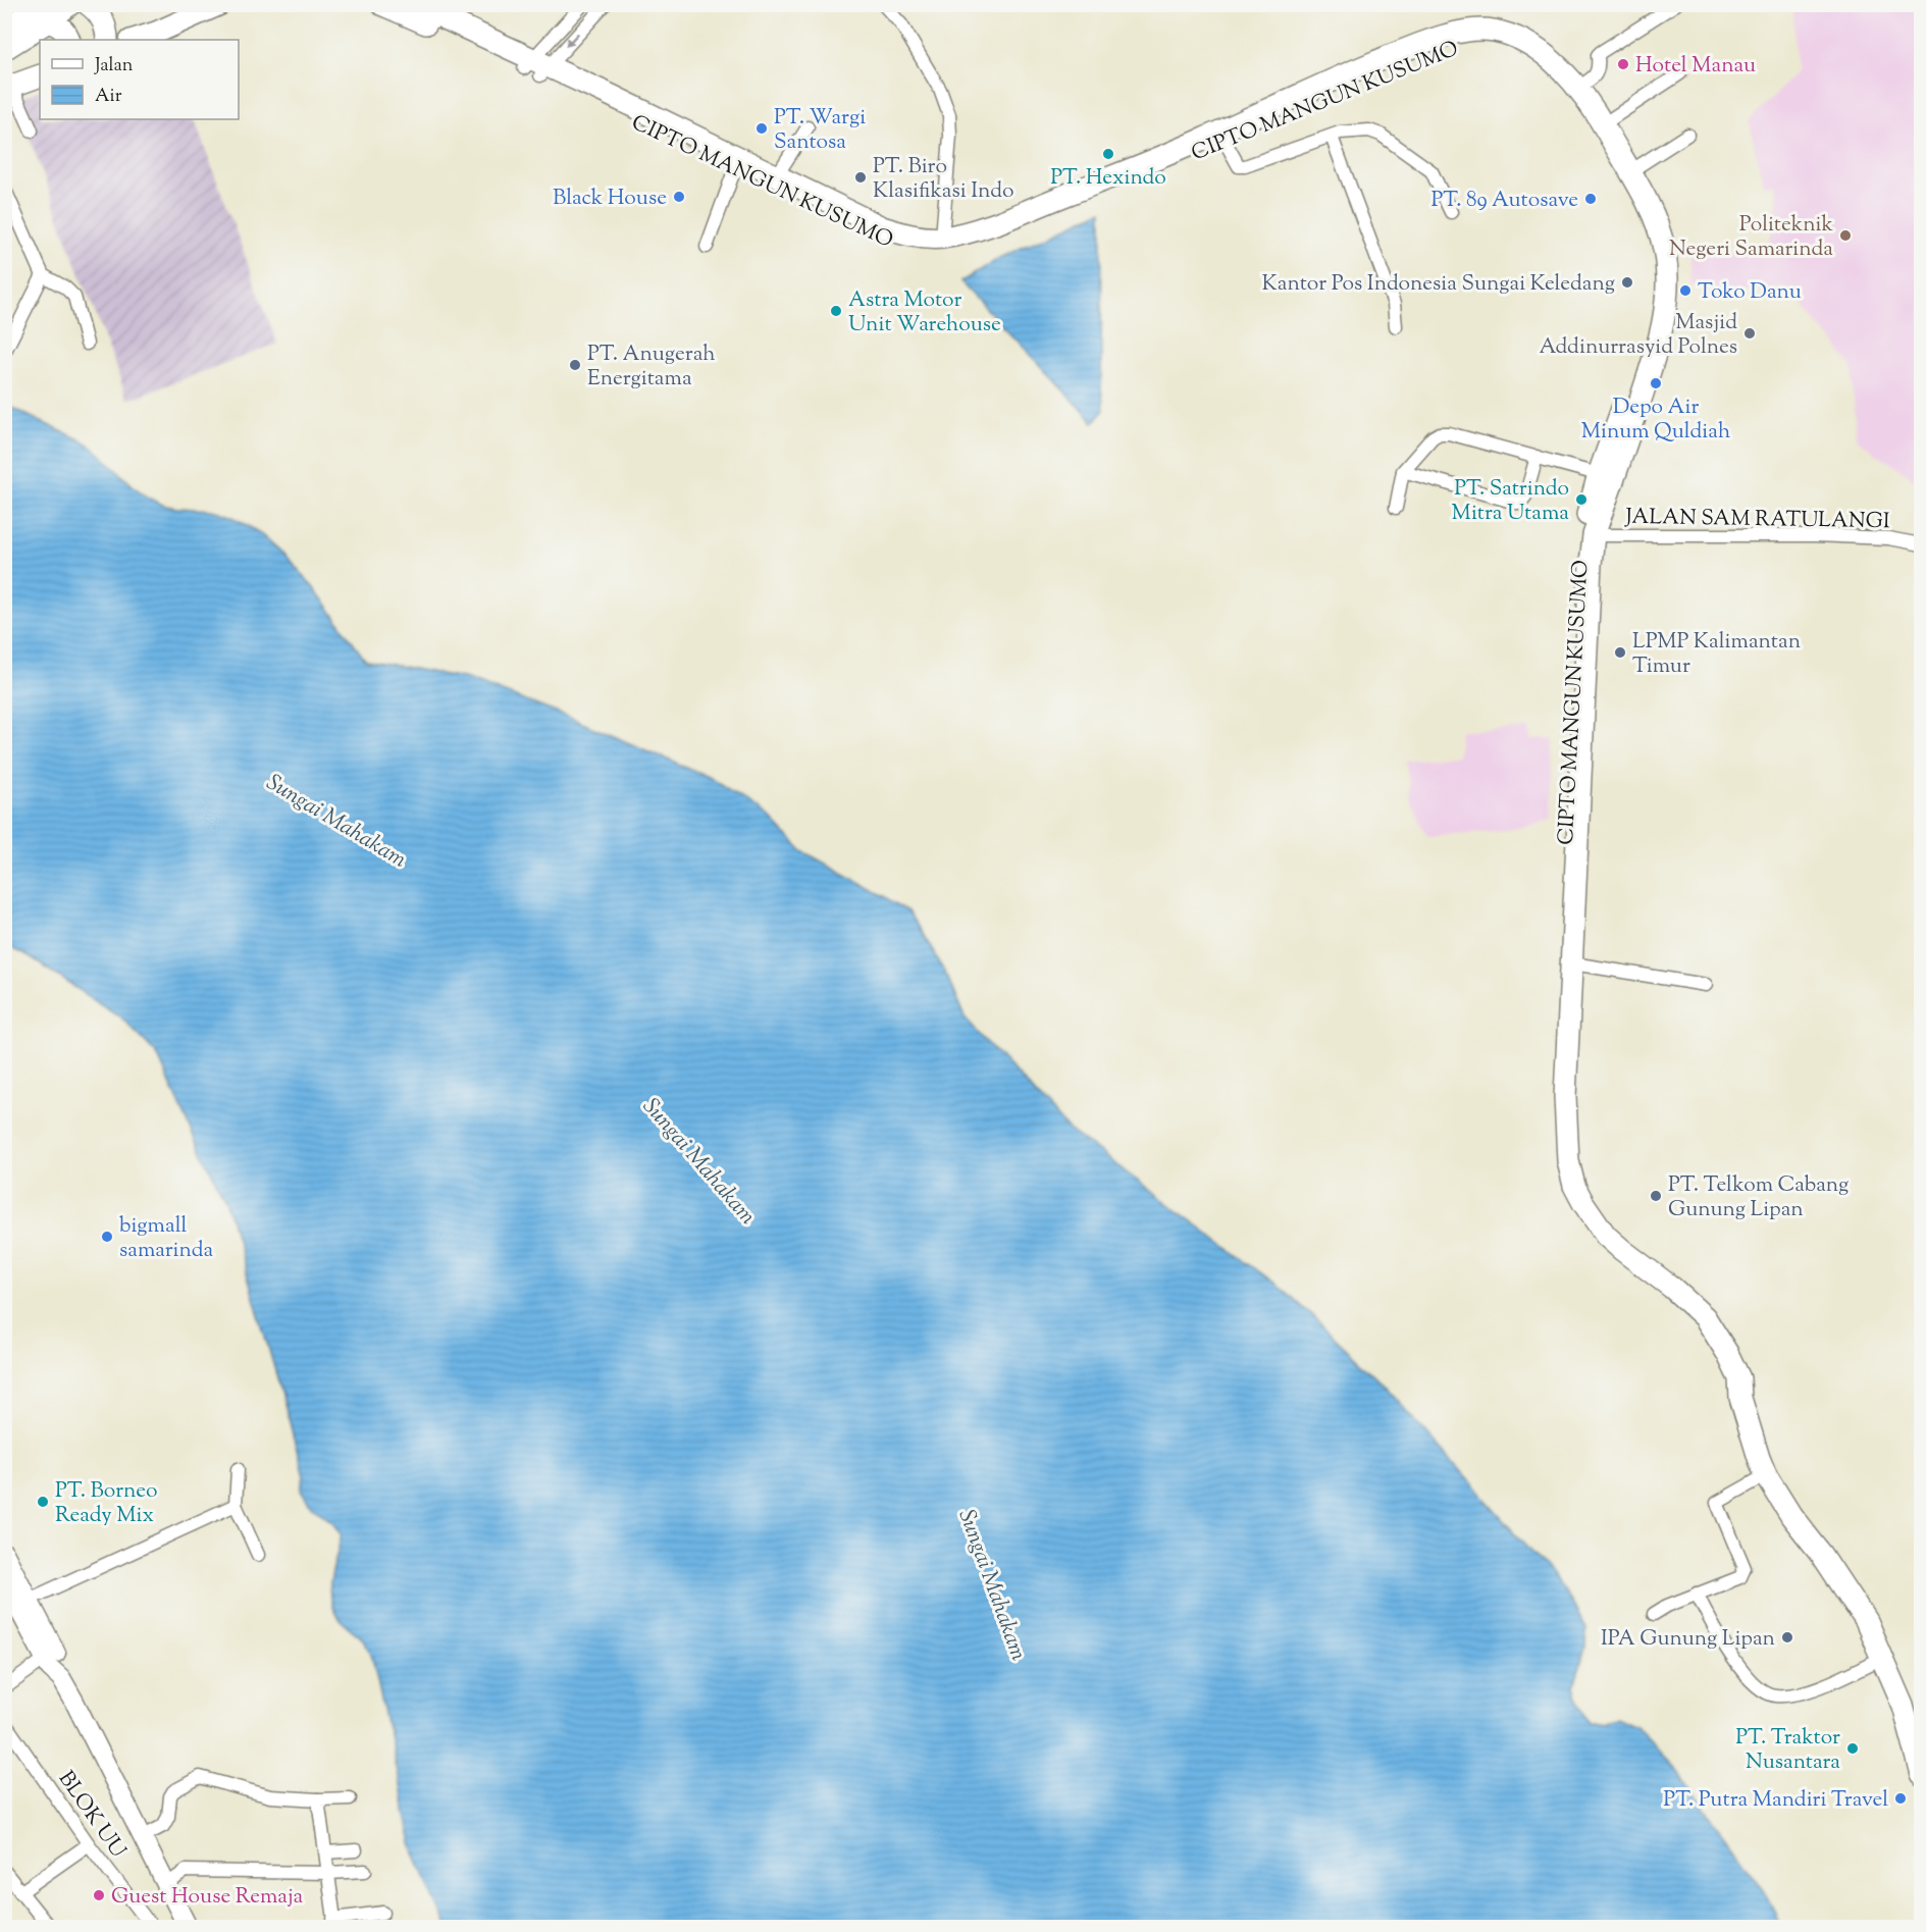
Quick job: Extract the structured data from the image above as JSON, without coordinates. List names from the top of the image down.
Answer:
{
  "streets": {
    "highway": ["CIPTO MANGUN KUSUMO"],
    "street": ["JALAN SAM RATULANGI", "BLOK UU"]
  },
  "crossings": [
    ["CIPTO MANGUN KUSUMO", "JALAN SAM RATULANGI"]
  ],
  "water": ["Sungai Mahakam"],
  "places": [
    "Hotel Manau",
    "PT. Wargi Santosa",
    "PT. Hexindo",
    "PT. Biro Klasifikasi Indo",
    "Black House",
    "PT. 89 Autosave",
    "Politeknik Negeri Samarinda",
    "Kantor Pos Indonesia Sungai Keledang",
    "Toko Danu",
    "Astra Motor Unit Warehouse",
    "Masjid Addinurrasyid Polnes",
    "PT. Anugerah Energitama",
    "Depo Air Minum Quldiah",
    "PT. Satrindo Mitra Utama",
    "LPMP Kalimantan Timur",
    "PT. Telkom Cabang Gunung Lipan",
    "bigmall samarinda",
    "PT. Borneo Ready Mix",
    "IPA Gunung Lipan",
    "PT. Traktor Nusantara",
    "PT. Putra Mandiri Travel",
    "Guest House Remaja"
  ],
  "legend": ["Jalan", "Air"]
}
